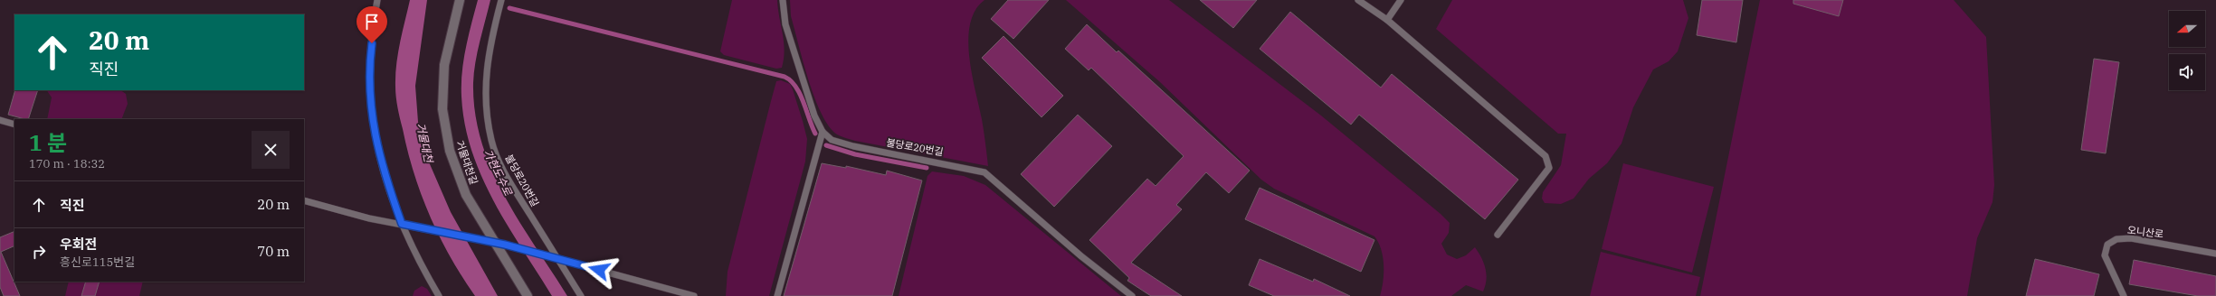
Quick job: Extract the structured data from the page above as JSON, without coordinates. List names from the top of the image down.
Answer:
{
  "streets": {
    "street": ["거물대천길"],
    "lane": ["불당로20번길", "오니산로"]
  },
  "water": ["거물대천", "가현도수로"],
  "north": "left",
  "page": {
    "turn": ["20 m", "직진"],
    "heading": ["1 분", "170 m · 18:32"],
    "list": [
      {
        "name": "직진",
        "value": "20 m"
      },
      {
        "name": "우회전",
        "note": "흥신로115번길",
        "value": "70 m"
      }
    ]
  }
}
